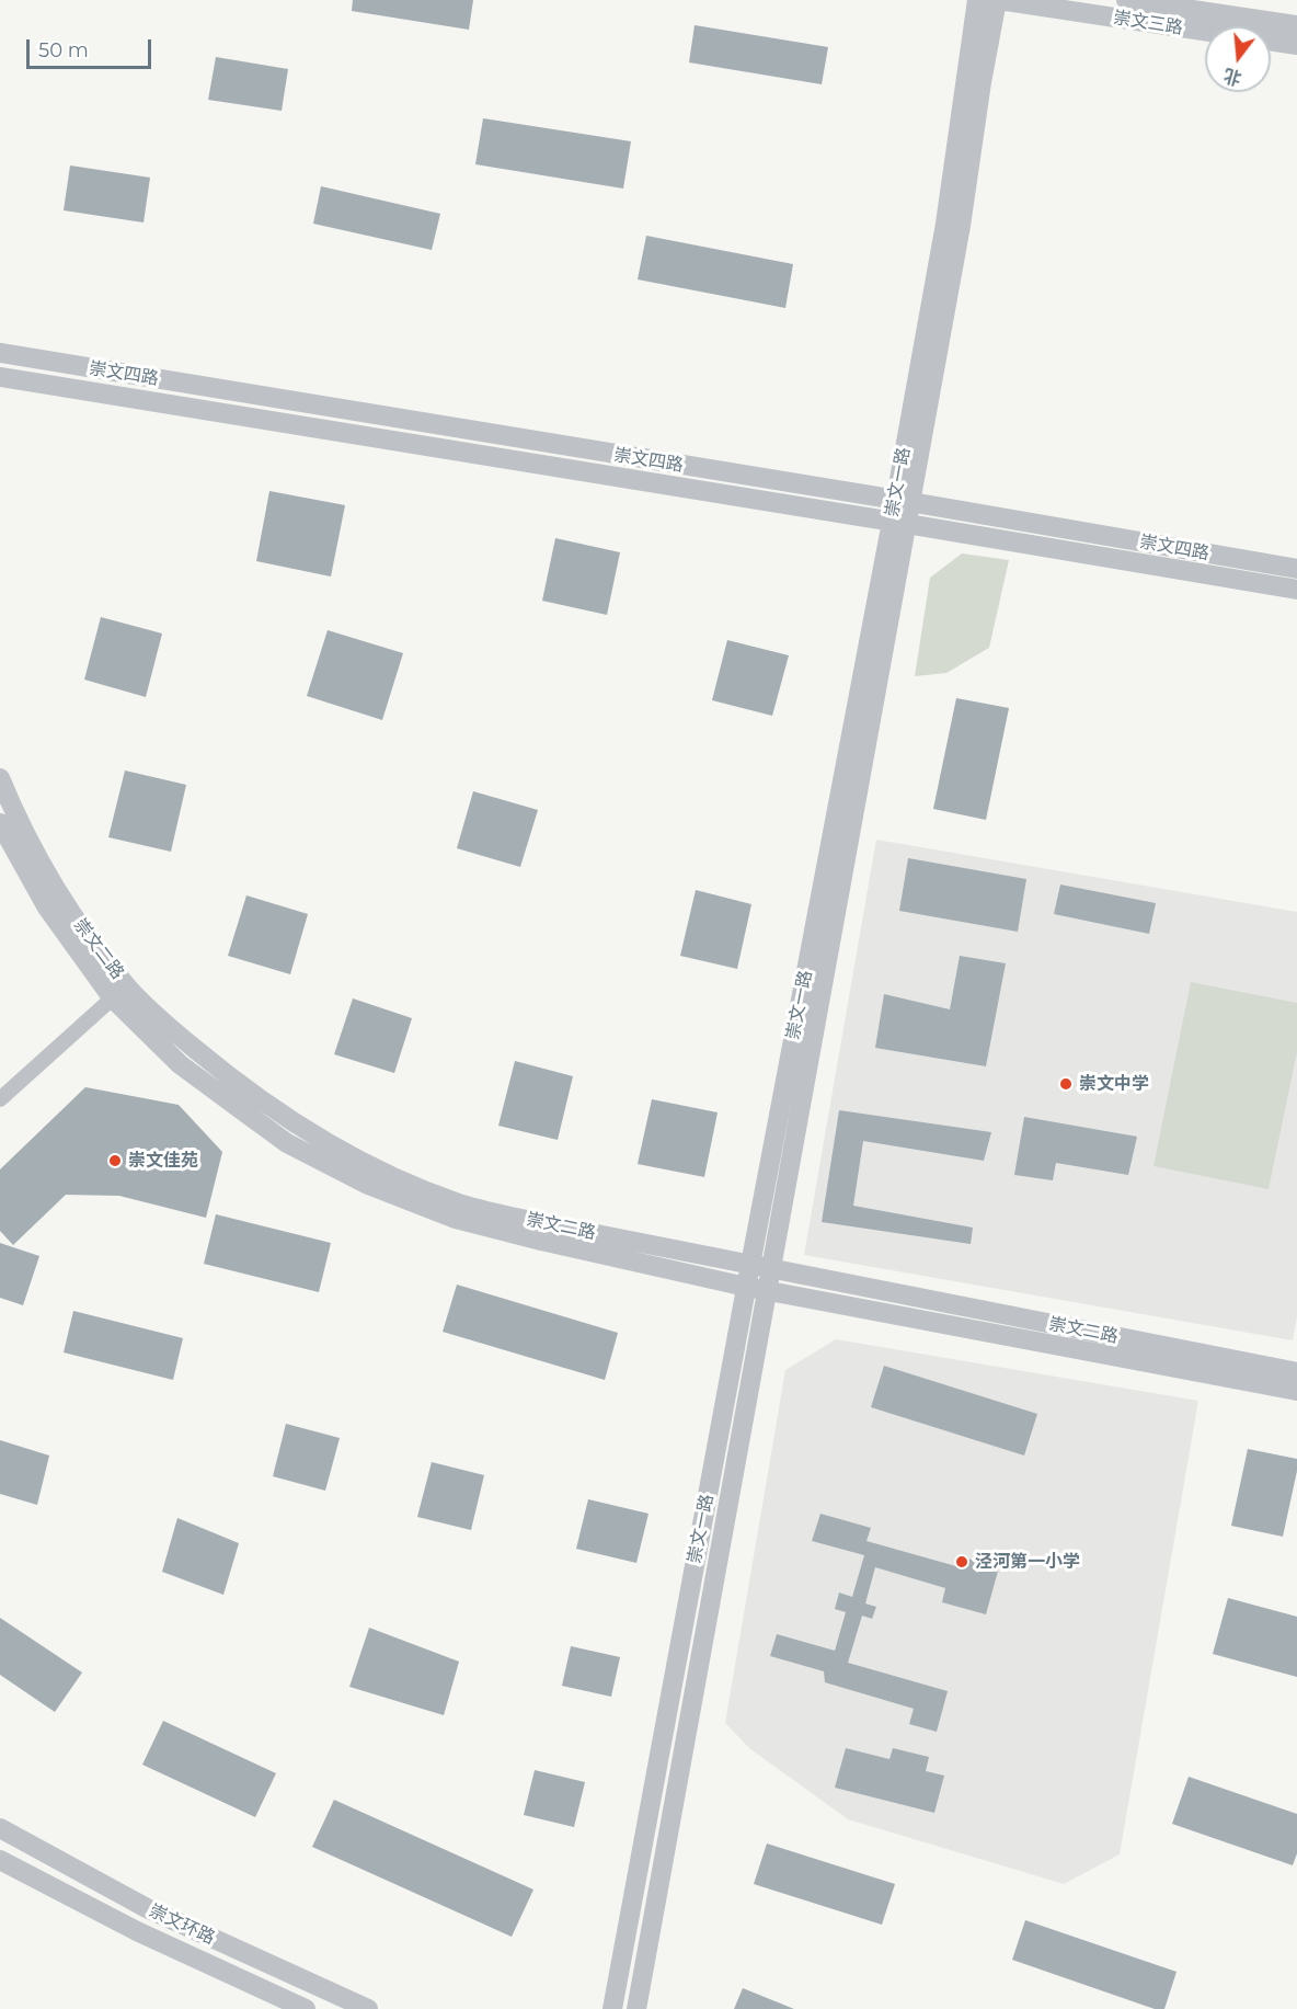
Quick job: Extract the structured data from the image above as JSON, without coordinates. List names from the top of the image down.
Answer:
{
  "streets": {
    "street": [
      "崇文三路",
      "崇文四路",
      "崇文一路",
      "崇文二路",
      "崇文环路"
    ]
  },
  "crossings": [
    ["崇文三路", "崇文一路"],
    ["崇文四路", "崇文一路"],
    ["崇文一路", "崇文二路"]
  ],
  "places": ["崇文中学", "崇文佳苑", "泾河第一小学"],
  "scale_bar": "50 m",
  "north": "bottom"
}
